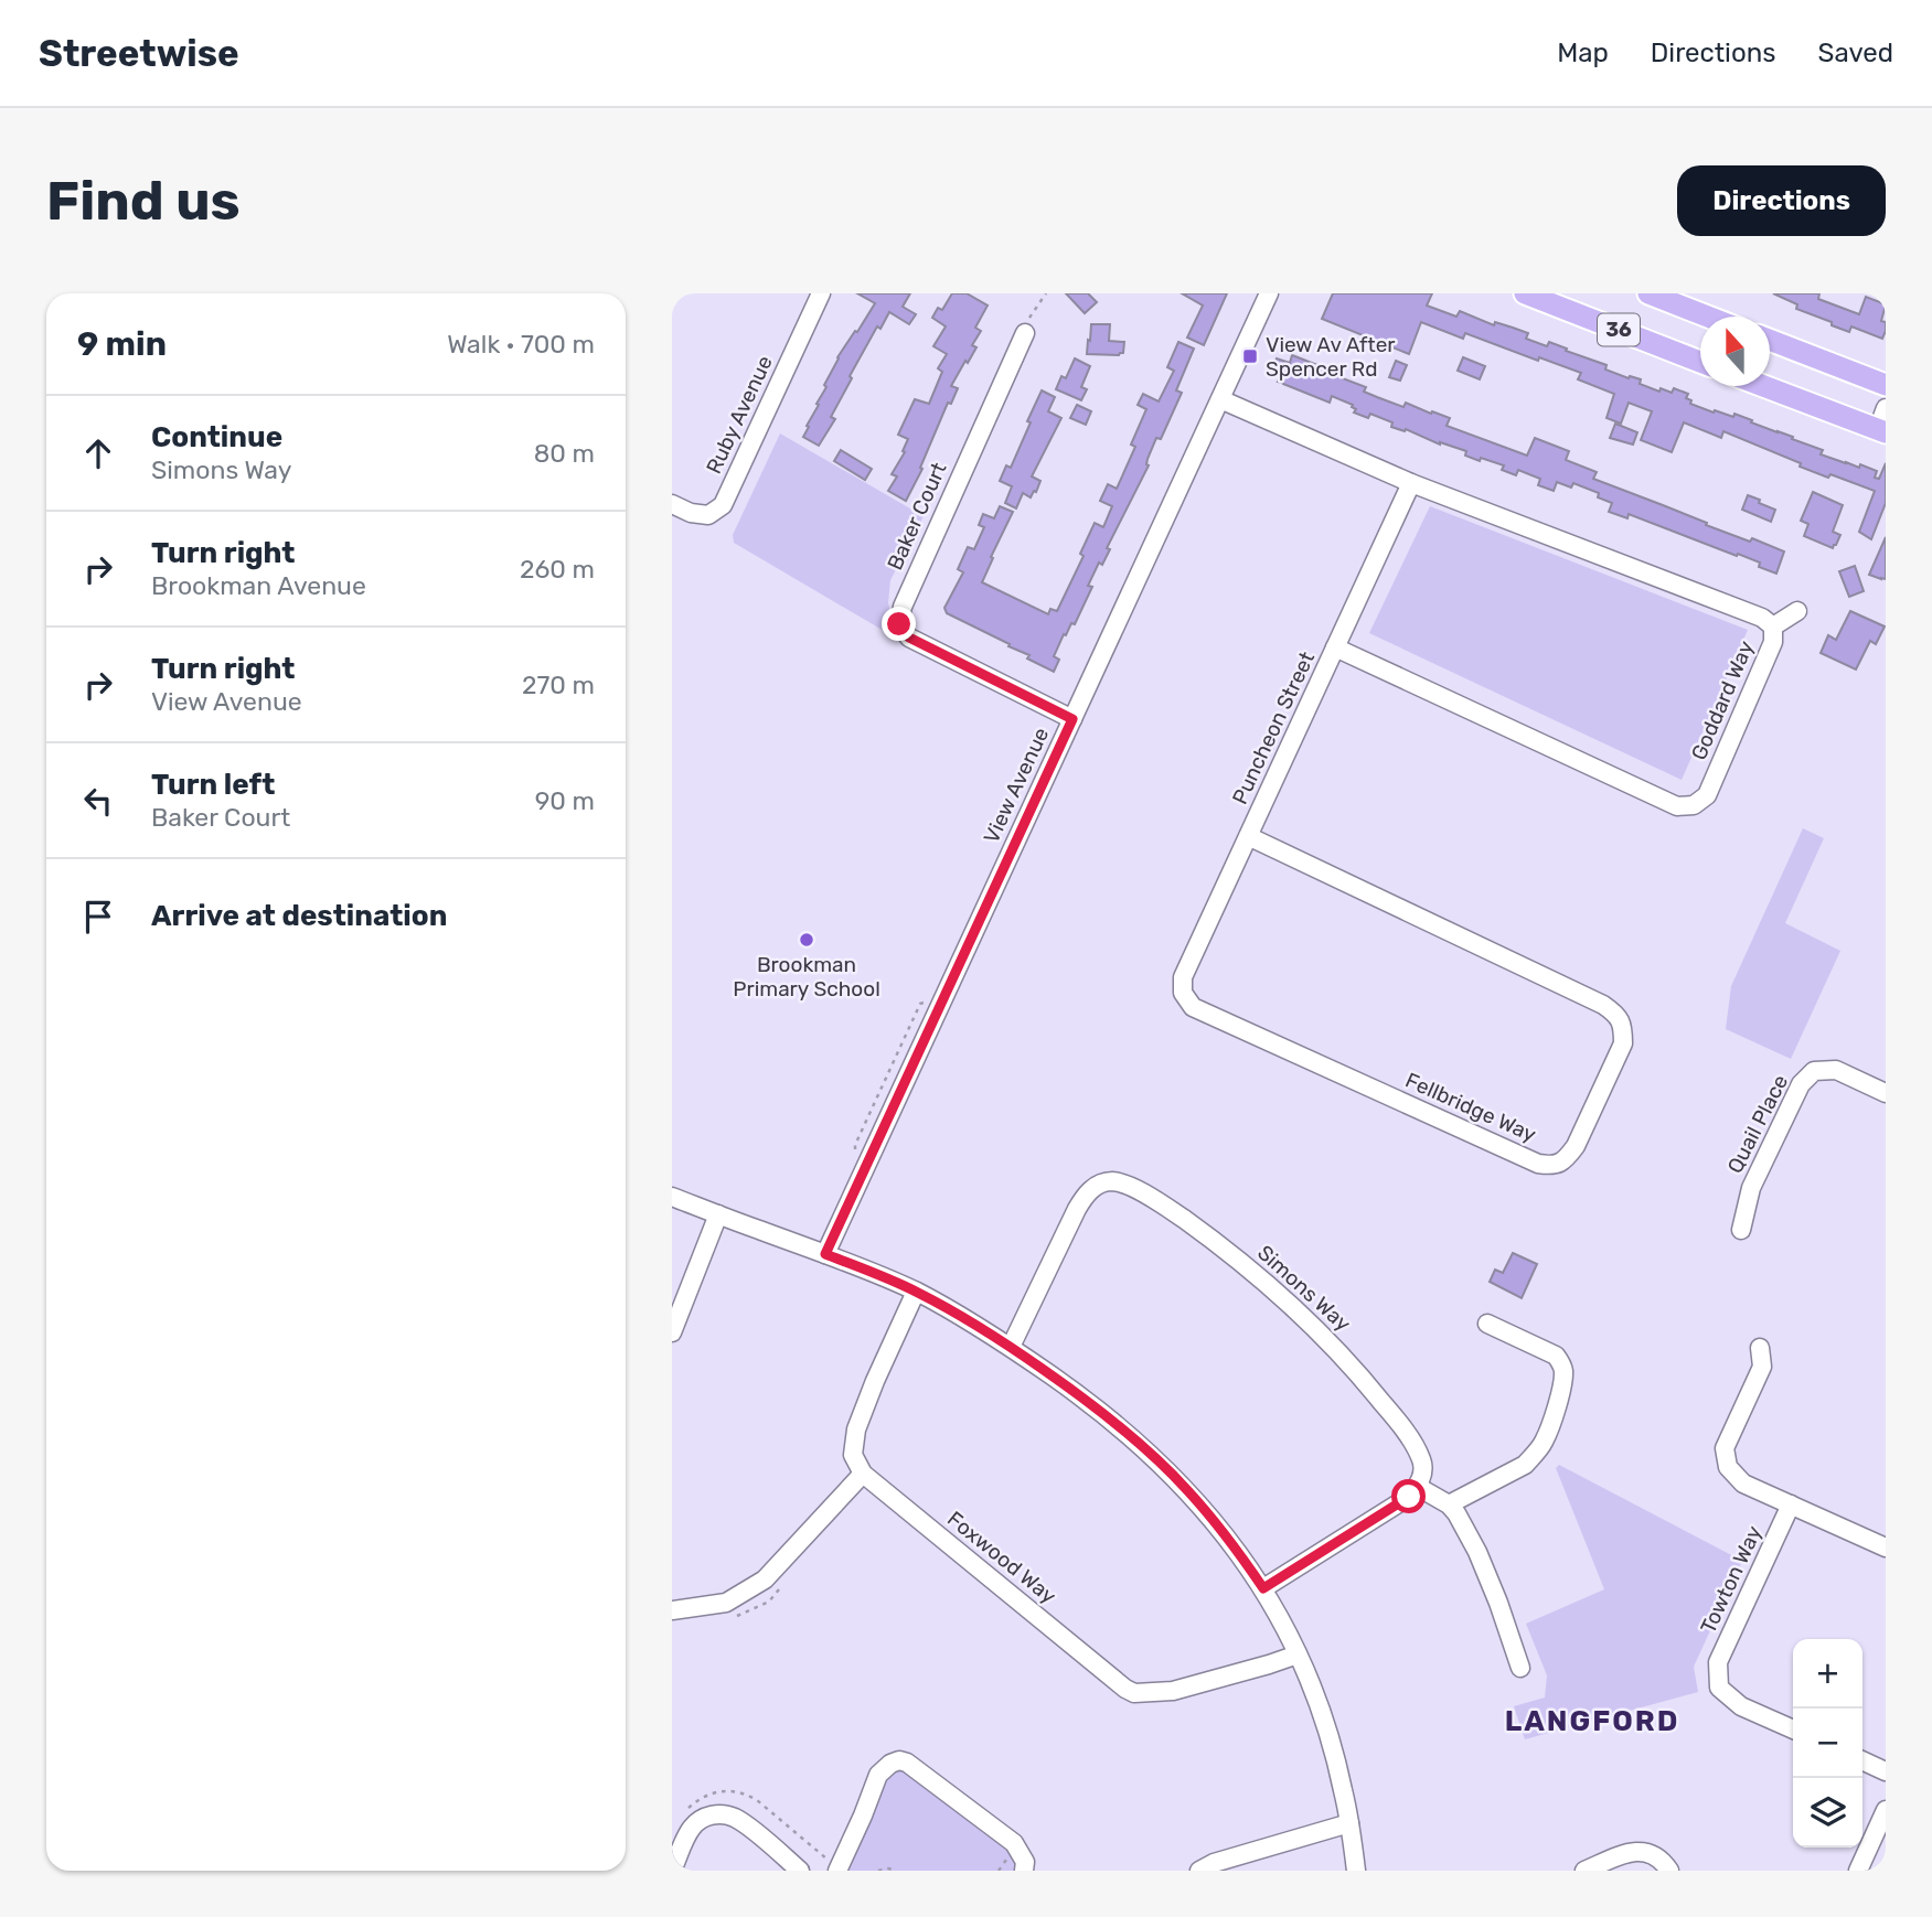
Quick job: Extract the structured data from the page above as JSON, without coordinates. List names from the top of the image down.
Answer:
{
  "streets": {
    "main road": ["36"],
    "street": [
      "Ruby Avenue",
      "Baker Court",
      "Goddard Way",
      "Puncheon Street",
      "View Avenue",
      "Fellbridge Way",
      "Quail Place",
      "Simons Way",
      "Foxwood Way",
      "Towton Way"
    ]
  },
  "crossings": [
    ["Baker Court", "View Avenue"],
    ["Goddard Way", "Puncheon Street"],
    ["Goddard Way", "View Avenue"],
    ["Puncheon Street", "Fellbridge Way"]
  ],
  "districts": ["LANGFORD"],
  "places": {
    "transit": ["View Av After Spencer Rd"],
    "other": ["Brookman Primary School"]
  },
  "north": "top",
  "page": {
    "header": "Streetwise",
    "nav": ["Map", "Directions", "Saved"],
    "buttons": "Directions",
    "title": "Find us",
    "heading": ["9 min", "Walk · 700 m"],
    "list": [
      ["Continue", "Simons Way", "80 m"],
      ["Turn right", "Brookman Avenue", "260 m"],
      ["Turn right", "View Avenue", "270 m"],
      ["Turn left", "Baker Court", "90 m"],
      "Arrive at destination"
    ],
    "map_buttons": ["+", "−"]
  }
}
